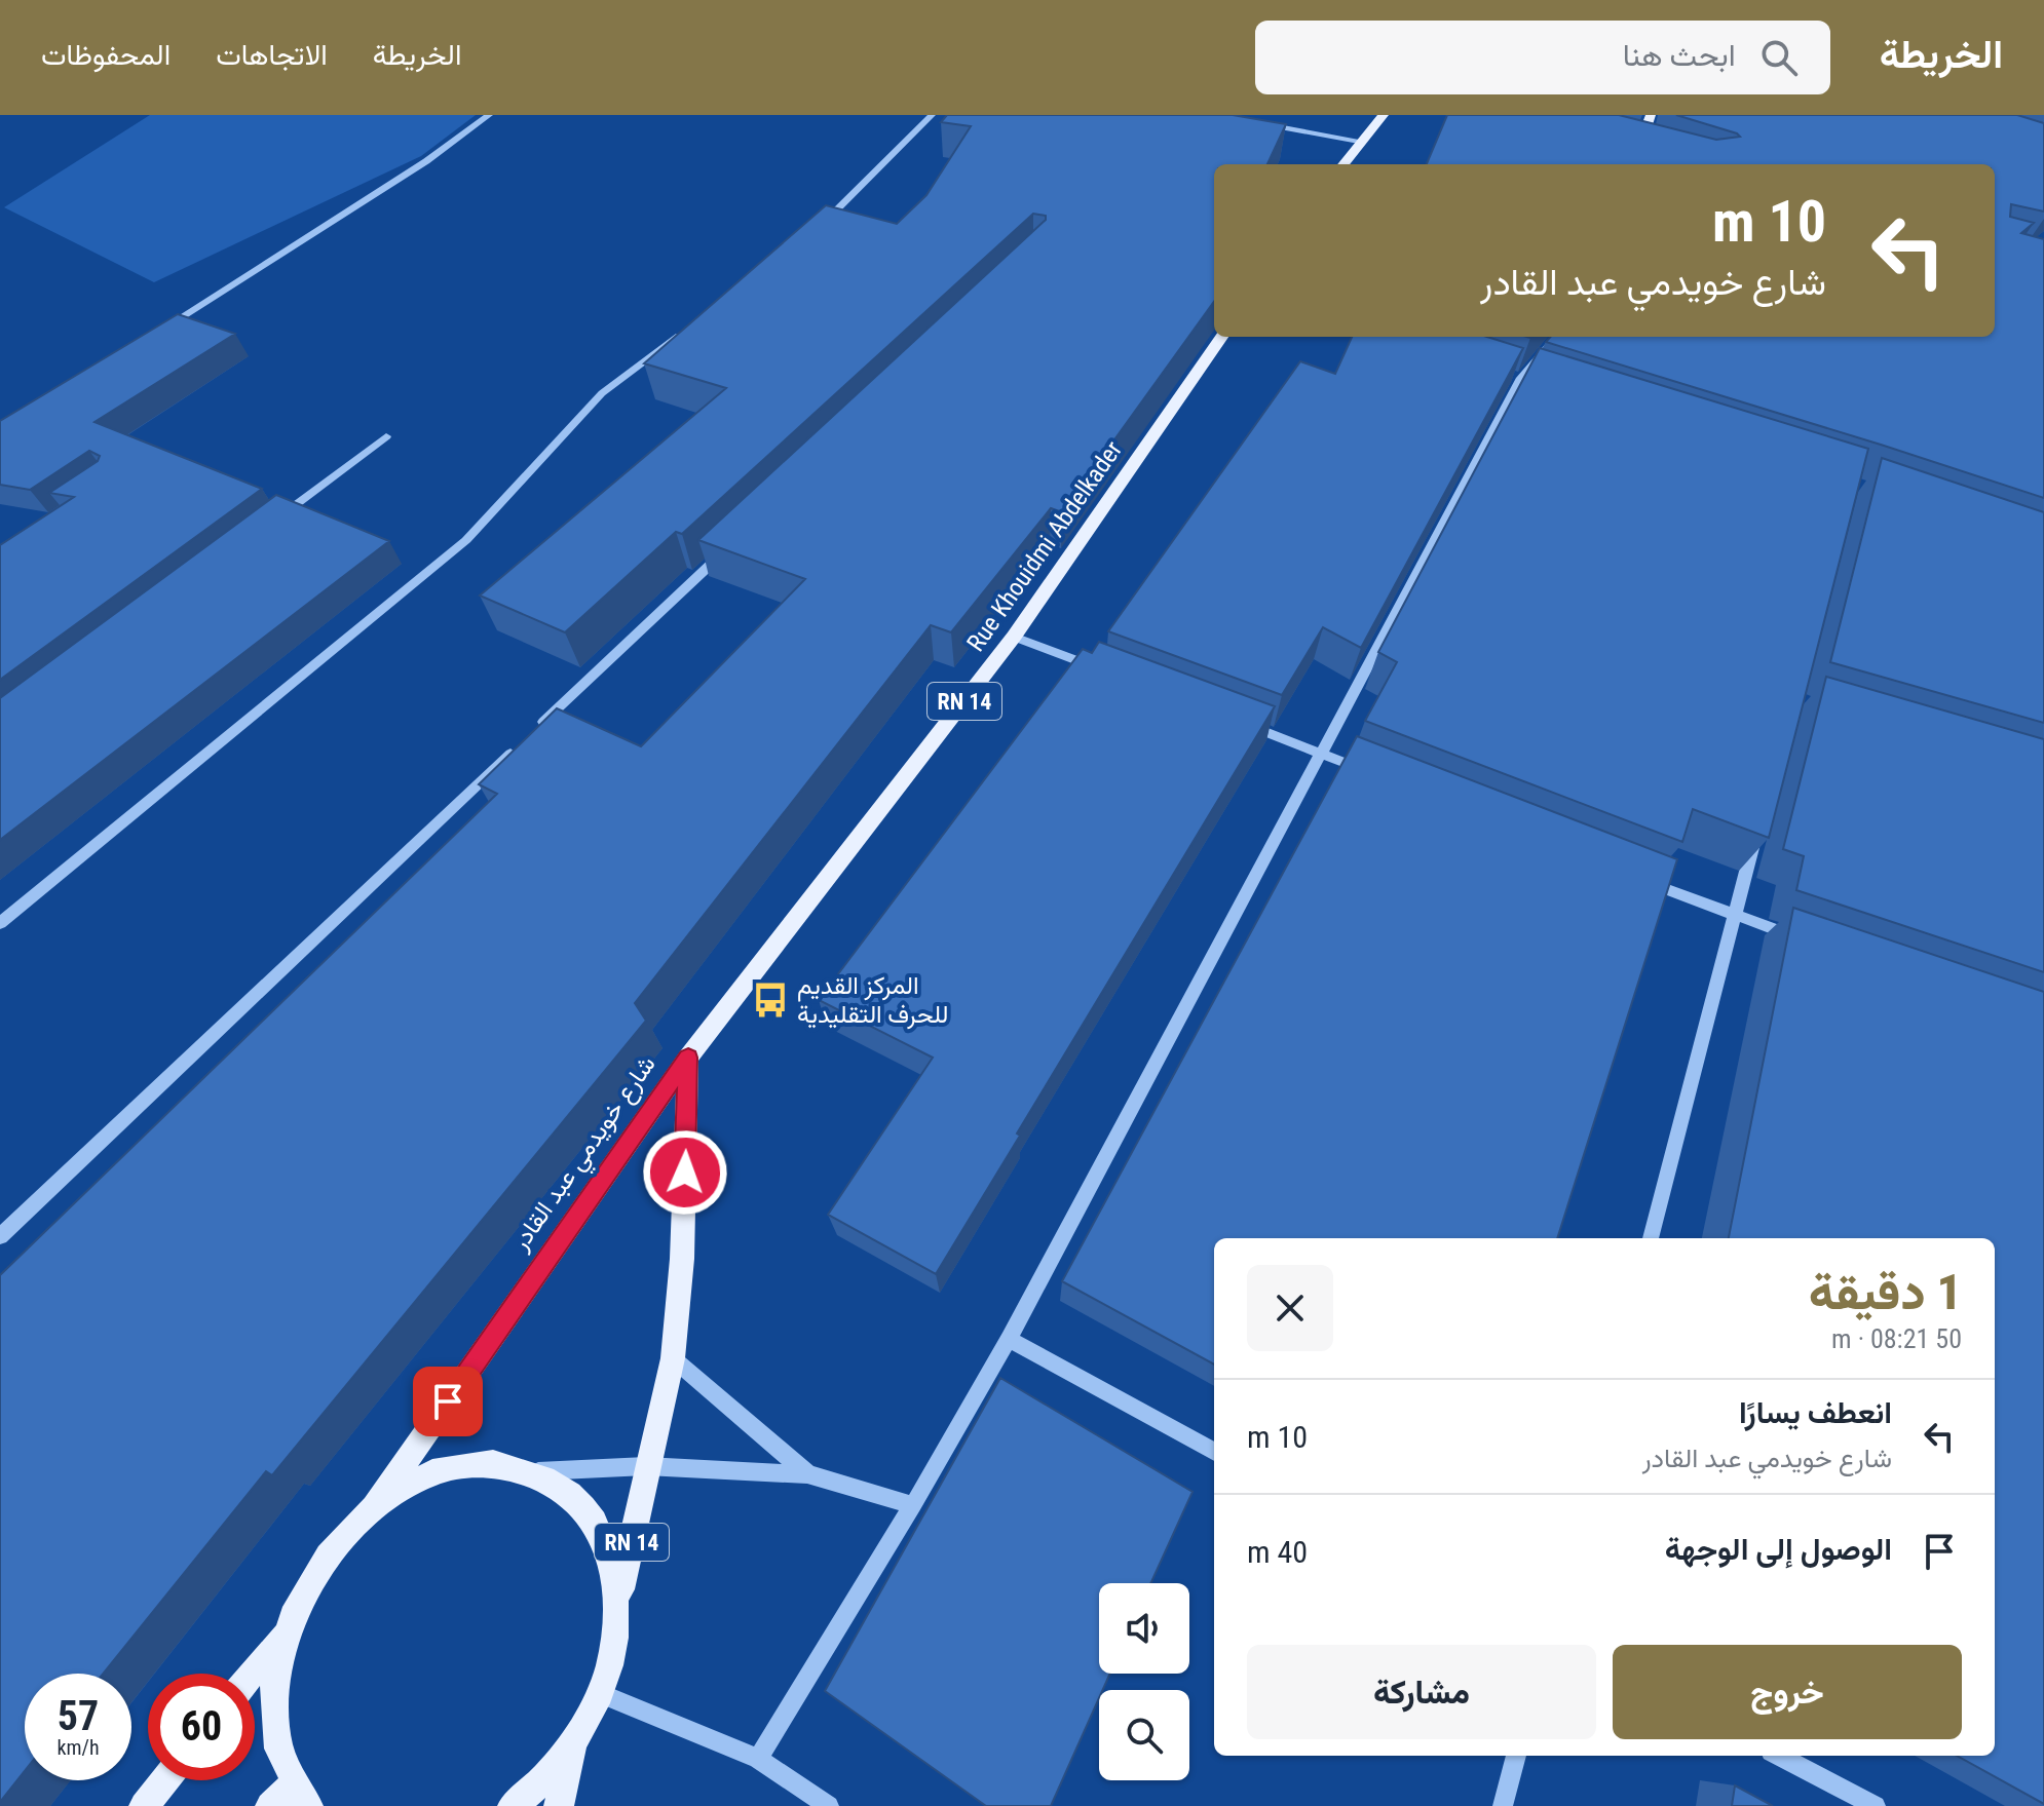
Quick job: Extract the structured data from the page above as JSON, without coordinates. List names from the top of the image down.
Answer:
{
  "streets": {
    "main road": ["Rue Khouidmi Abdelkader", "RN 14", "شارع خويدمي عبد القادر"]
  },
  "crossings": [
    ["Rue Khouidmi Abdelkader", "شارع خويدمي عبد القادر"]
  ],
  "places": {
    "bus stop": ["المركز القديم للحرف التقليدية"]
  },
  "page": {
    "header": "الخريطة",
    "search": "ابحث هنا",
    "nav": ["الخريطة", "الاتجاهات", "المحفوظات"],
    "turn": ["10 m", "شارع خويدمي عبد القادر"],
    "heading": ["1 دقيقة", "50 m · 08:21"],
    "list": [
      {
        "name": "انعطف يسارًا",
        "note": "شارع خويدمي عبد القادر",
        "value": "10 m"
      },
      {
        "name": "الوصول إلى الوجهة",
        "value": "40 m"
      }
    ],
    "buttons": ["خروج", "مشاركة"],
    "speed": "57 km/h",
    "limit": "60"
  }
}
